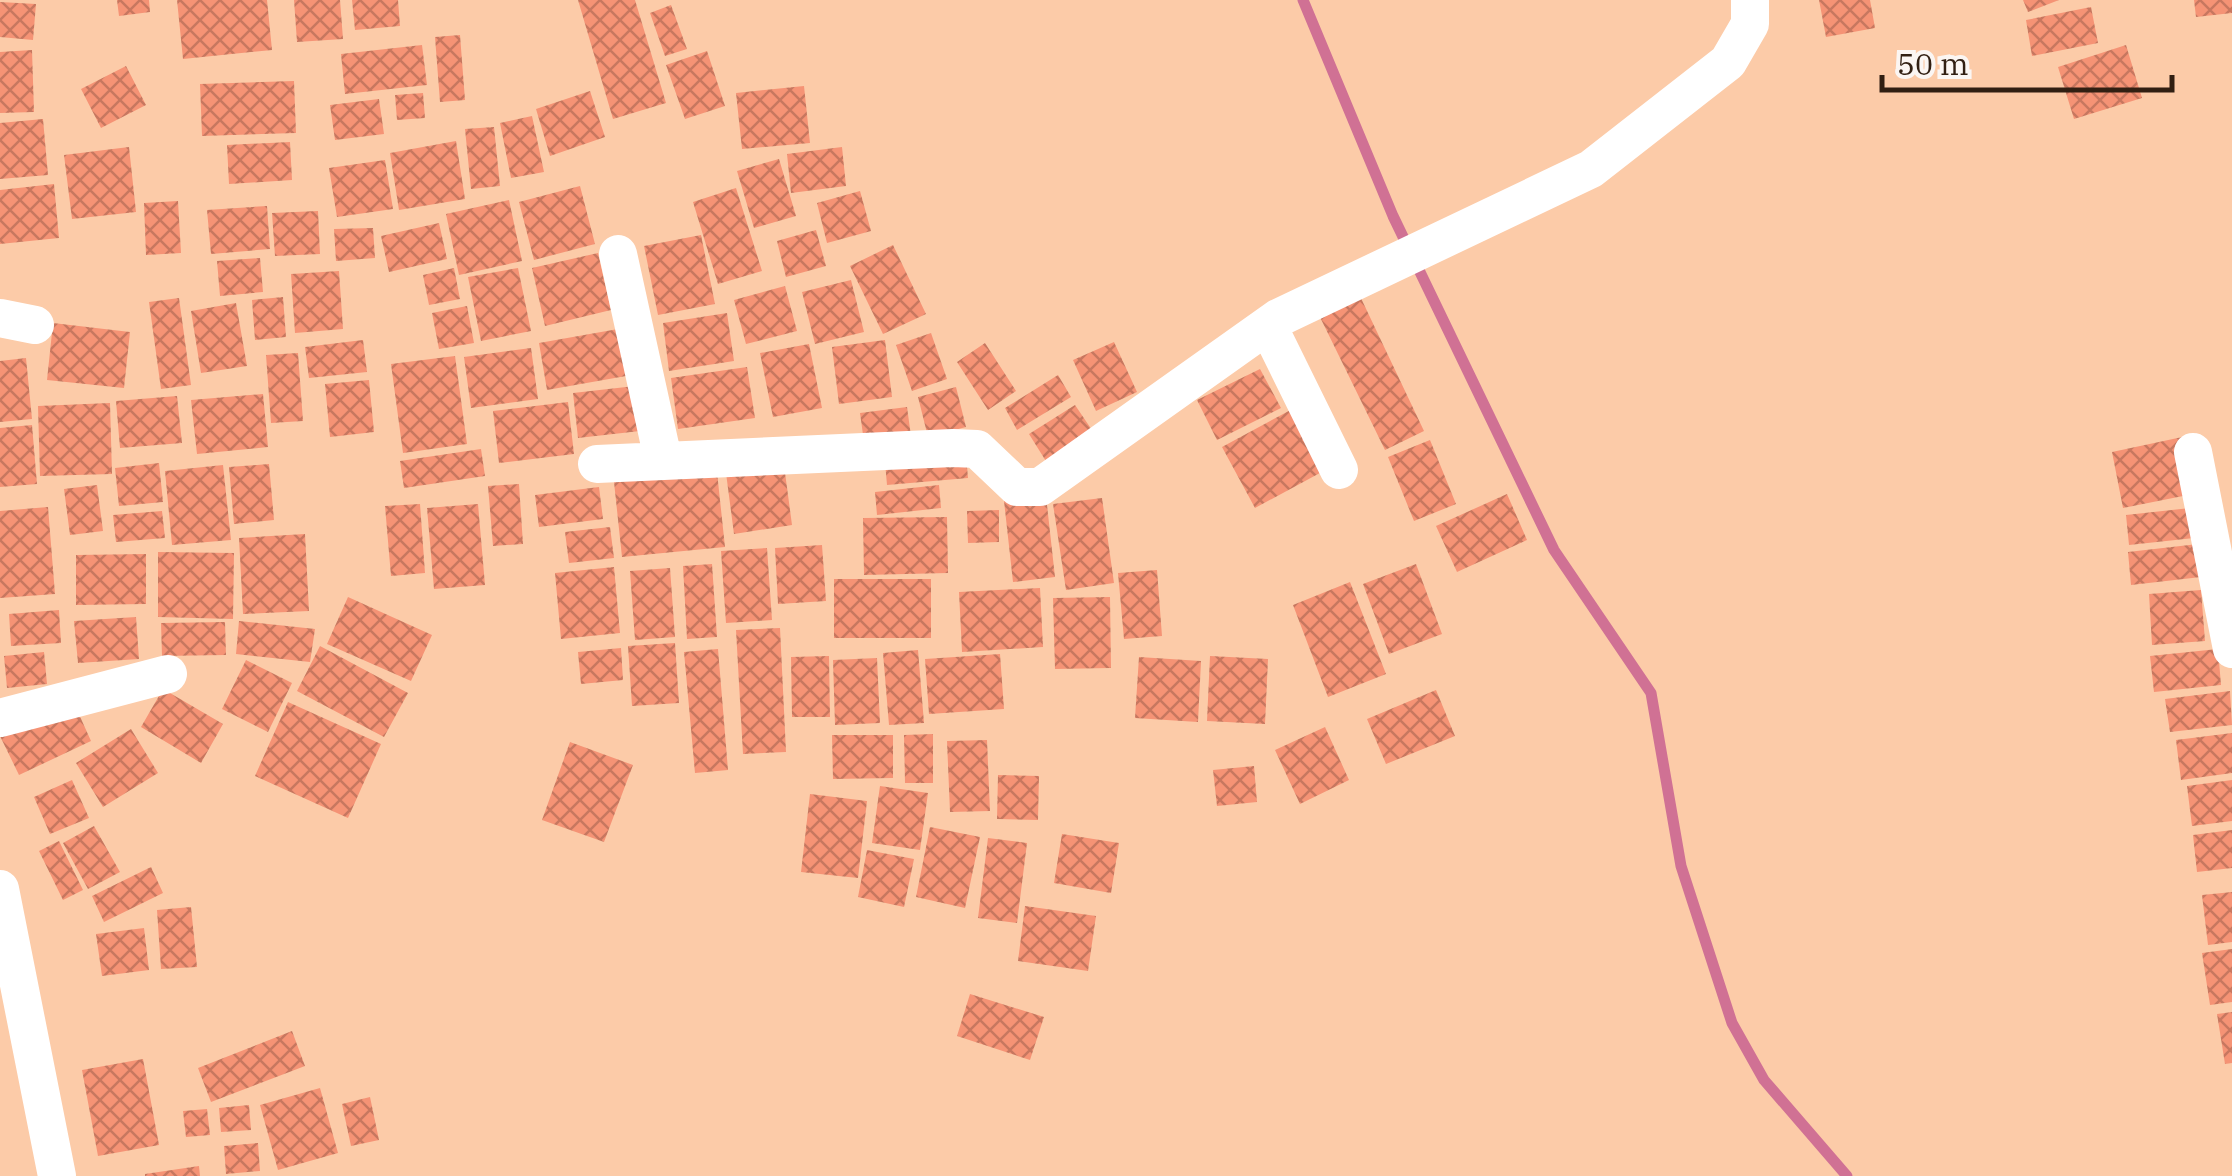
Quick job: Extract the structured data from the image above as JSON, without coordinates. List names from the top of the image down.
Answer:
{
  "scale_bar": "50 m"
}
